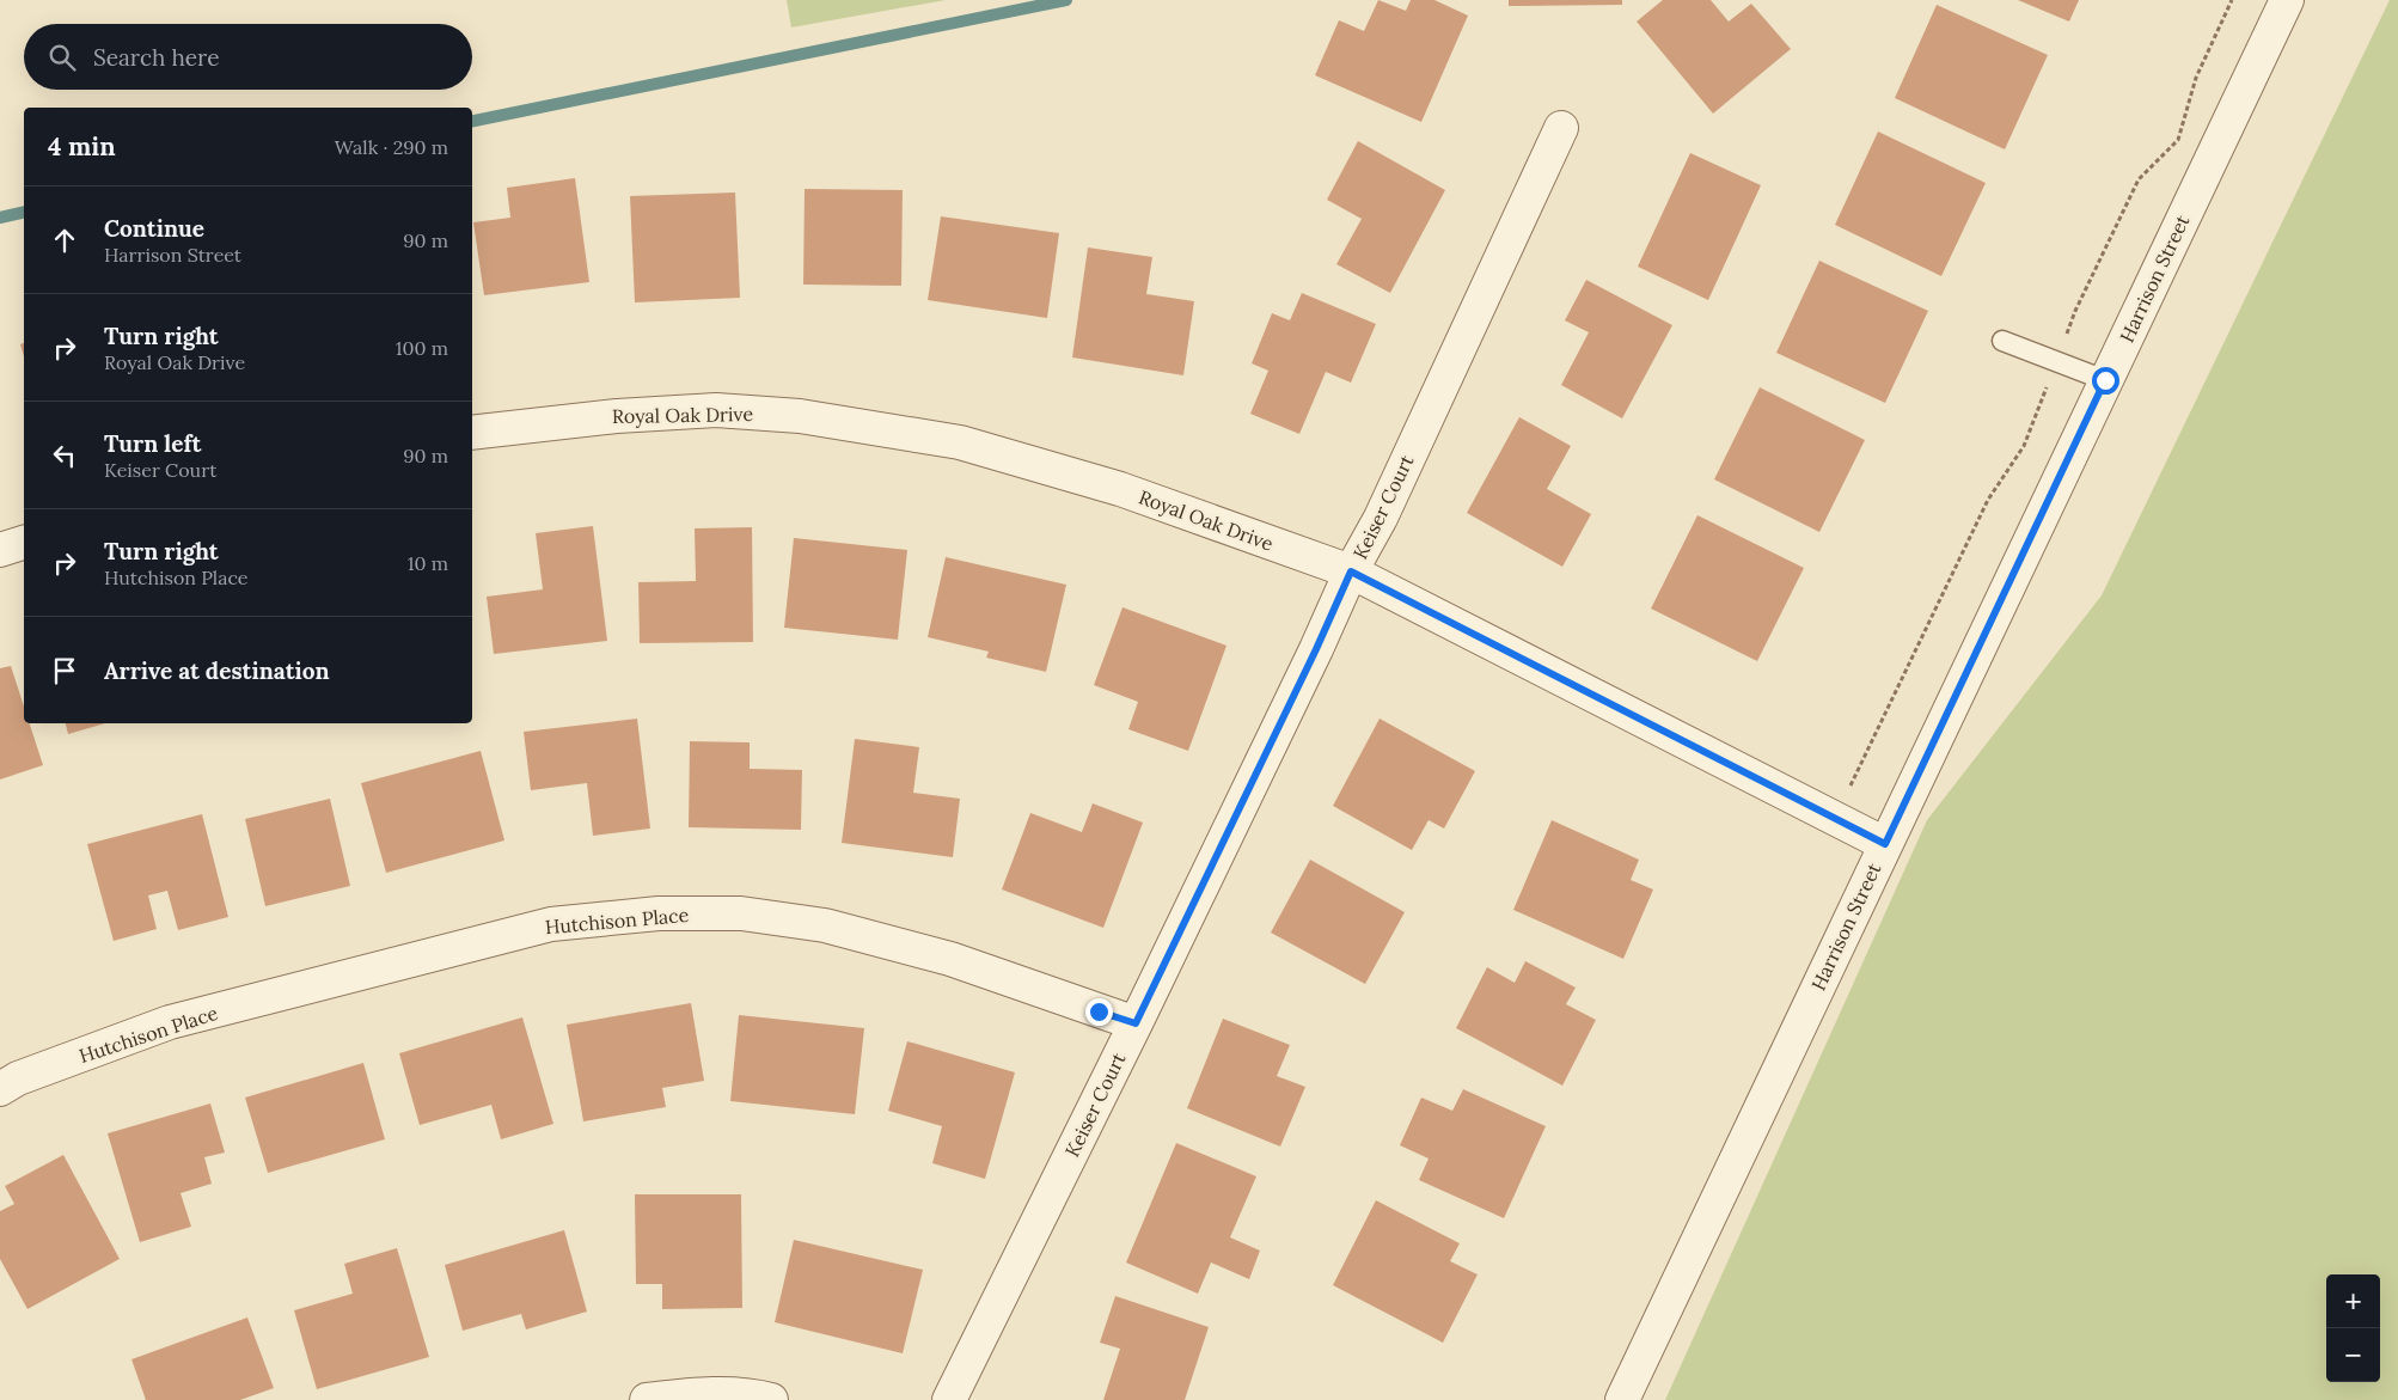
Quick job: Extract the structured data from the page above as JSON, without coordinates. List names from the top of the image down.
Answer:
{
  "streets": {
    "street": [
      "Harrison Street",
      "Royal Oak Drive",
      "Keiser Court",
      "Hutchison Place"
    ]
  },
  "crossings": [
    ["Harrison Street", "Royal Oak Drive"],
    ["Royal Oak Drive", "Keiser Court"],
    ["Keiser Court", "Hutchison Place"]
  ],
  "page": {
    "search": "Search here",
    "heading": ["4 min", "Walk · 290 m"],
    "list": [
      ["Continue", "Harrison Street", "90 m"],
      ["Turn right", "Royal Oak Drive", "100 m"],
      ["Turn left", "Keiser Court", "90 m"],
      ["Turn right", "Hutchison Place", "10 m"],
      "Arrive at destination"
    ],
    "map_buttons": ["+", "−"]
  }
}
